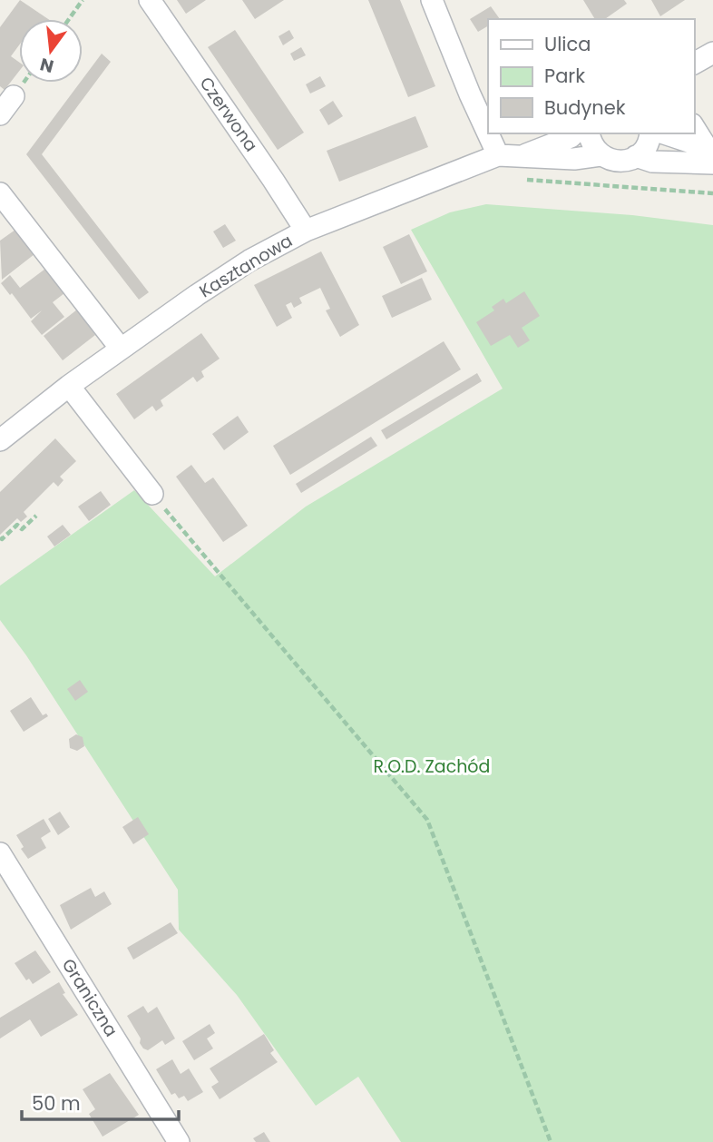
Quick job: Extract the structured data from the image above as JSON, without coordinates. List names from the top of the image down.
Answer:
{
  "streets": {
    "street": ["Czerwona", "Kasztanowa", "Graniczna"]
  },
  "crossings": [
    ["Czerwona", "Kasztanowa"]
  ],
  "parks": ["R.O.D. Zachód"],
  "legend": ["Ulica", "Park", "Budynek"],
  "scale_bar": "50 m",
  "north": "bottom"
}
